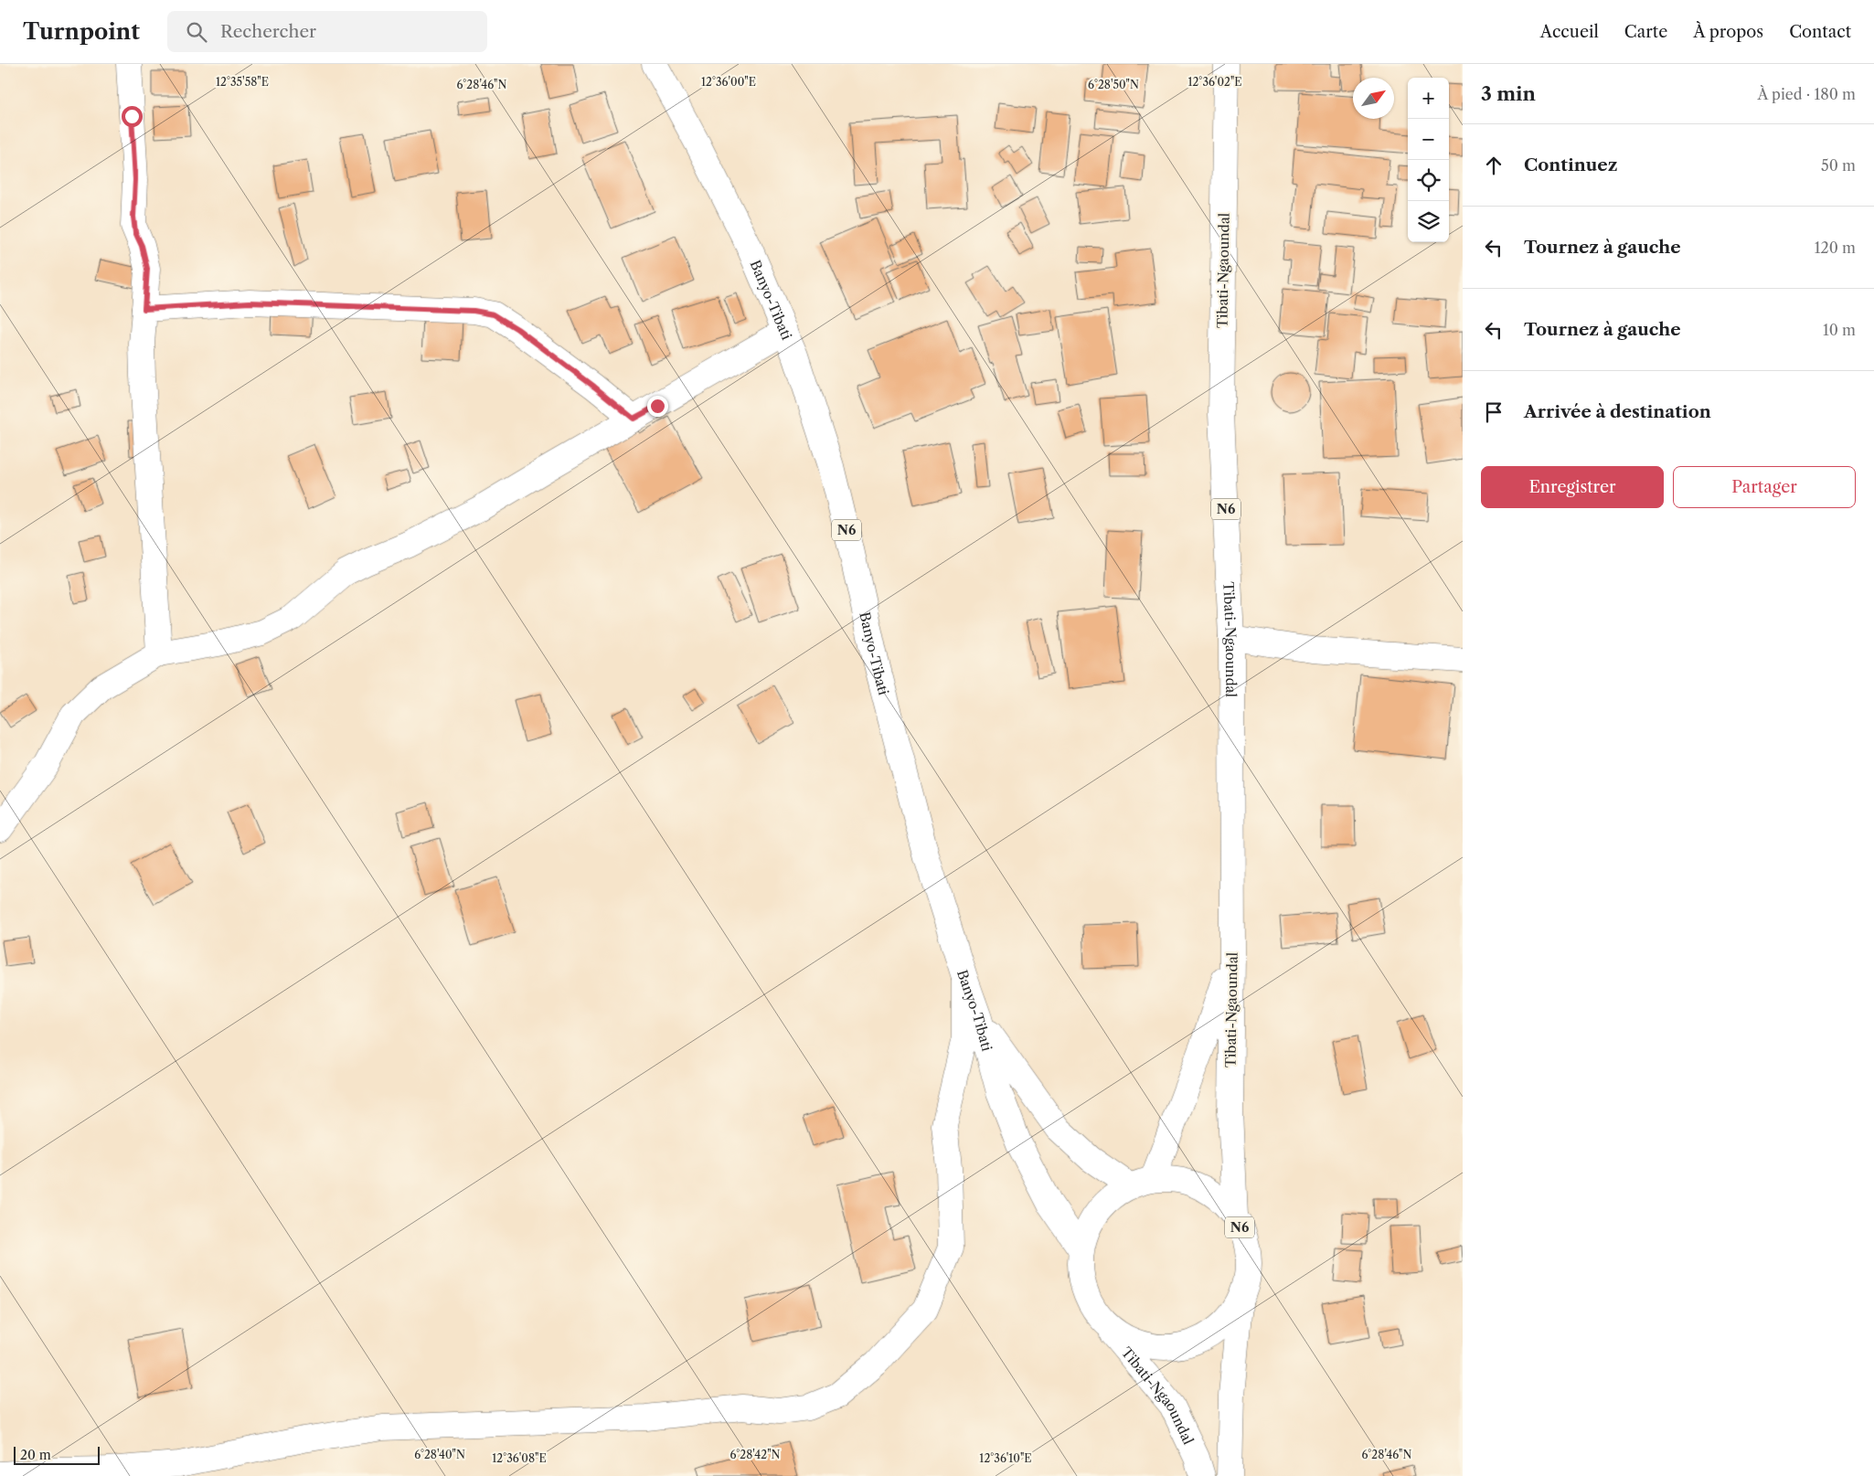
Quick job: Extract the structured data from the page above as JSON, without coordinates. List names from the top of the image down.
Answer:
{
  "streets": {
    "main road": ["Tibati-Ngaoundal", "Banyo-Tibati", "N6"]
  },
  "crossings": [
    ["Tibati-Ngaoundal", "N6"],
    ["Banyo-Tibati", "N6"]
  ],
  "scale_bar": "20 m",
  "north": "top right",
  "page": {
    "header": "Turnpoint",
    "search": "Rechercher",
    "nav": [
      "Accueil",
      "Carte",
      "À propos",
      "Contact"
    ],
    "heading": ["3 min", "À pied · 180 m"],
    "map_buttons": ["+", "−"],
    "list": [
      ["Continuez", "50 m"],
      ["Tournez à gauche", "120 m"],
      ["Tournez à gauche", "10 m"],
      "Arrivée à destination"
    ],
    "buttons": ["Enregistrer", "Partager"],
    "scale": "20 m"
  },
  "coordinates": [
    "12°35'58\"E",
    "12°36'00\"E",
    "12°36'02\"E",
    "6°28'46\"N",
    "6°28'50\"N",
    "6°28'40\"N",
    "6°28'42\"N",
    "12°36'08\"E",
    "12°36'10\"E"
  ]
}
